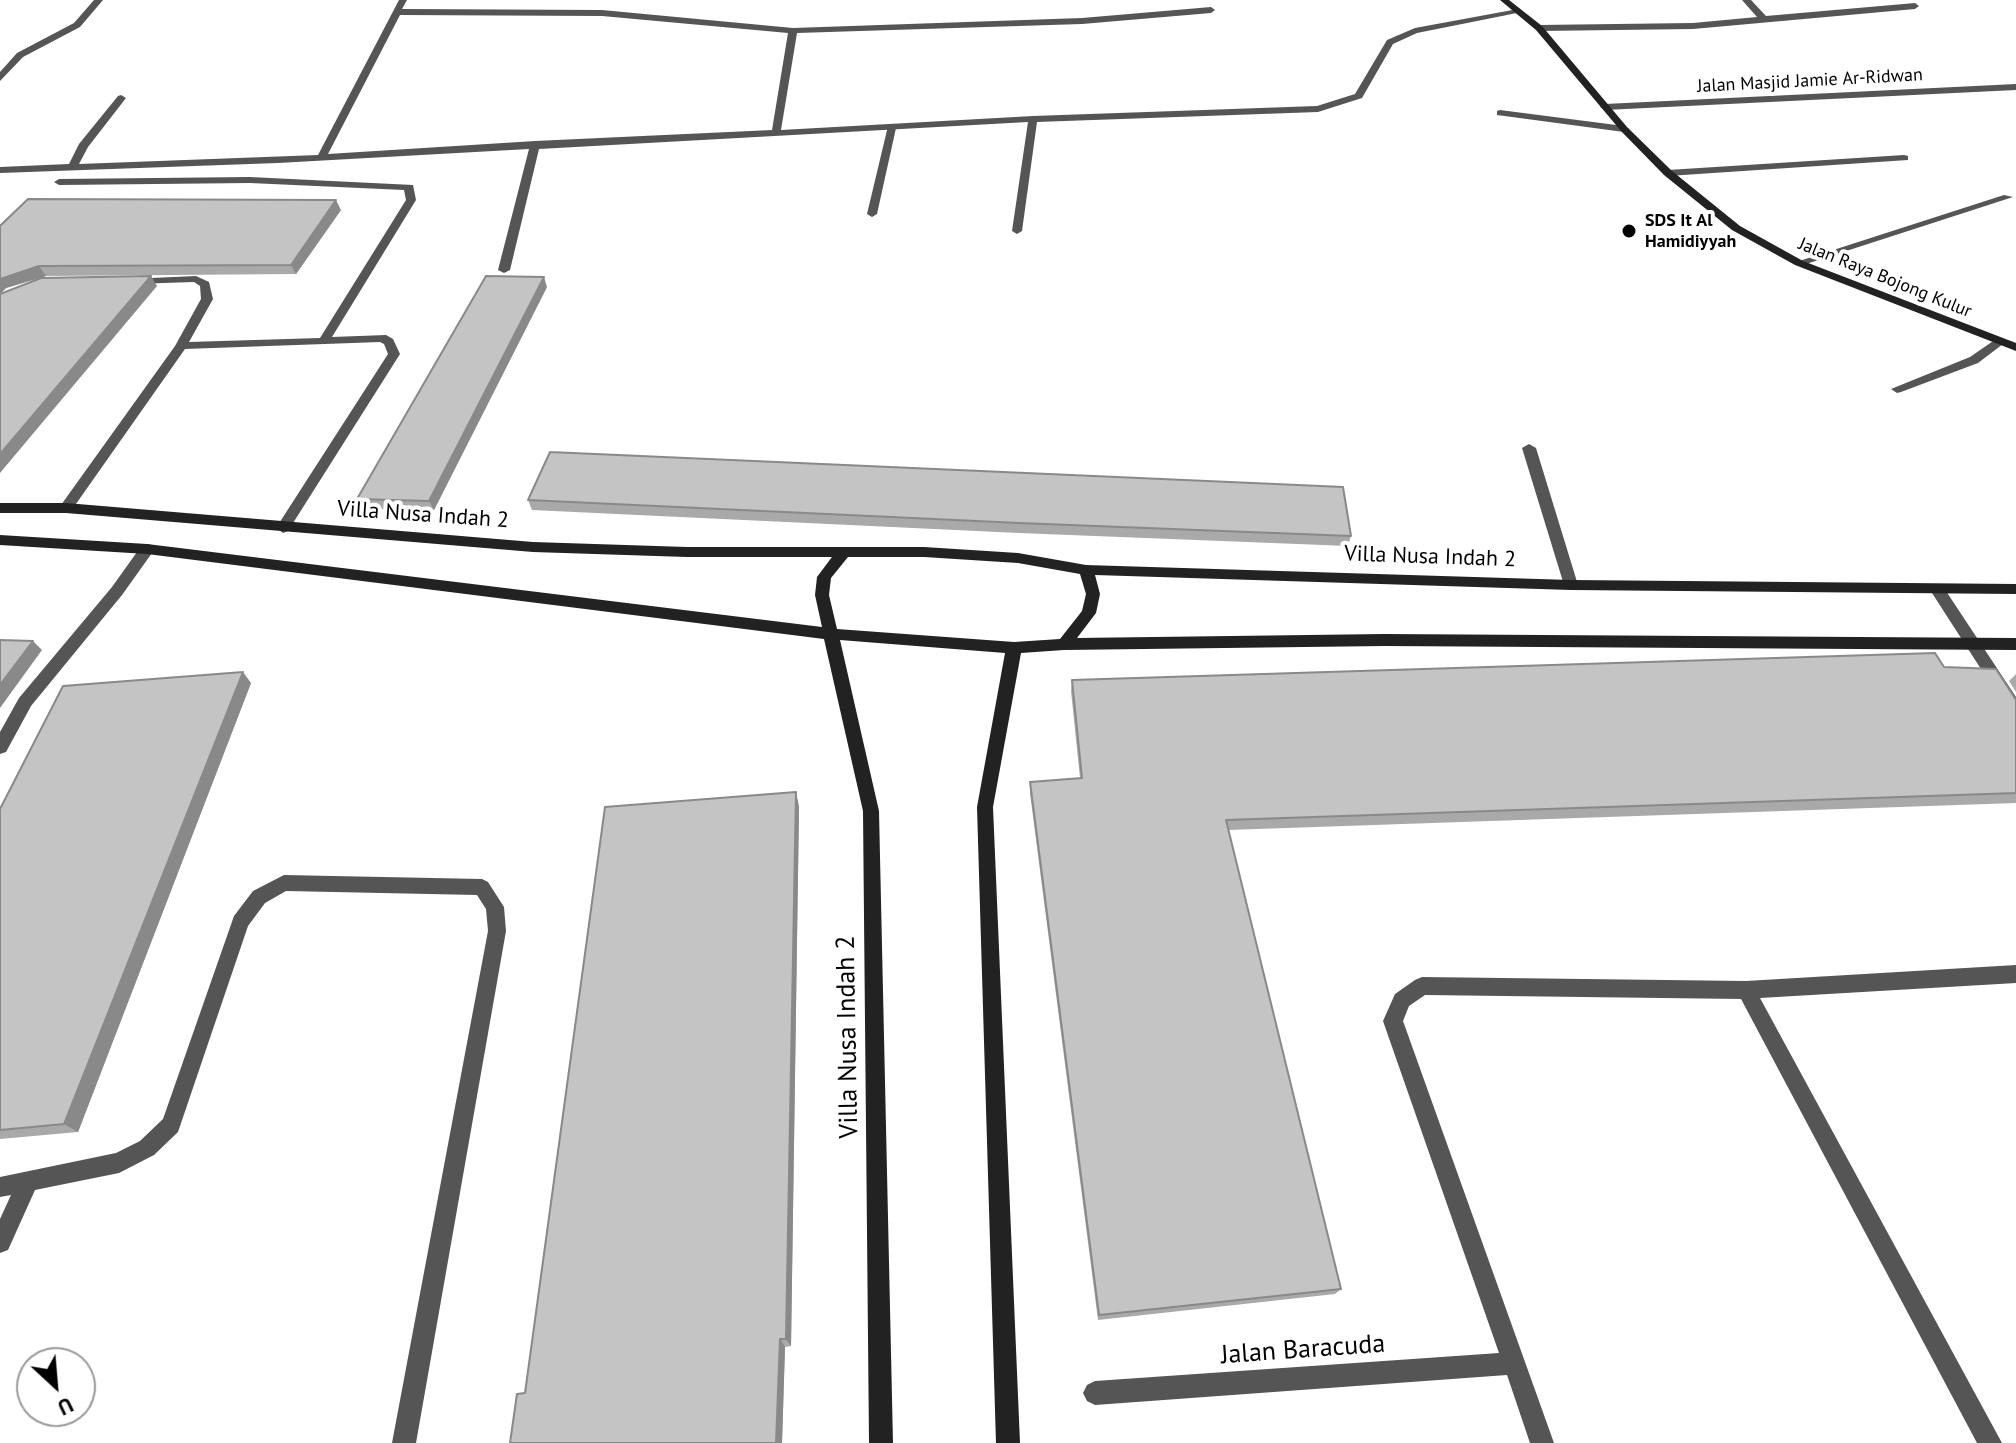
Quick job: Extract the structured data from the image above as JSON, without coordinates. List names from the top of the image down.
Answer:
{
  "streets": {
    "main road": ["Jalan Raya Bojong Kulur", "Villa Nusa Indah 2"],
    "street": ["Jalan Masjid Jamie Ar-Ridwan", "Jalan Baracuda"]
  },
  "crossings": [
    ["Jalan Masjid Jamie Ar-Ridwan", "Jalan Raya Bojong Kulur"]
  ],
  "places": ["SDS It Al Hamidiyyah"],
  "north": "bottom right"
}
